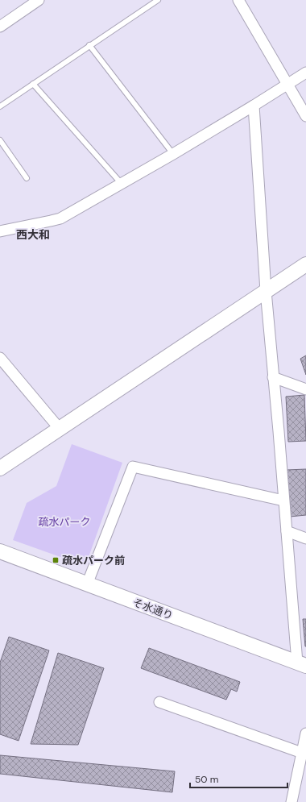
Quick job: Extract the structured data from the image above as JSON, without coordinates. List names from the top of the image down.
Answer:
{
  "streets": {
    "street": ["そ水通り"]
  },
  "districts": ["西大和"],
  "parks": ["疏水パーク"],
  "places": {
    "transit": ["疏水パーク前"]
  },
  "scale_bar": "50 m"
}
